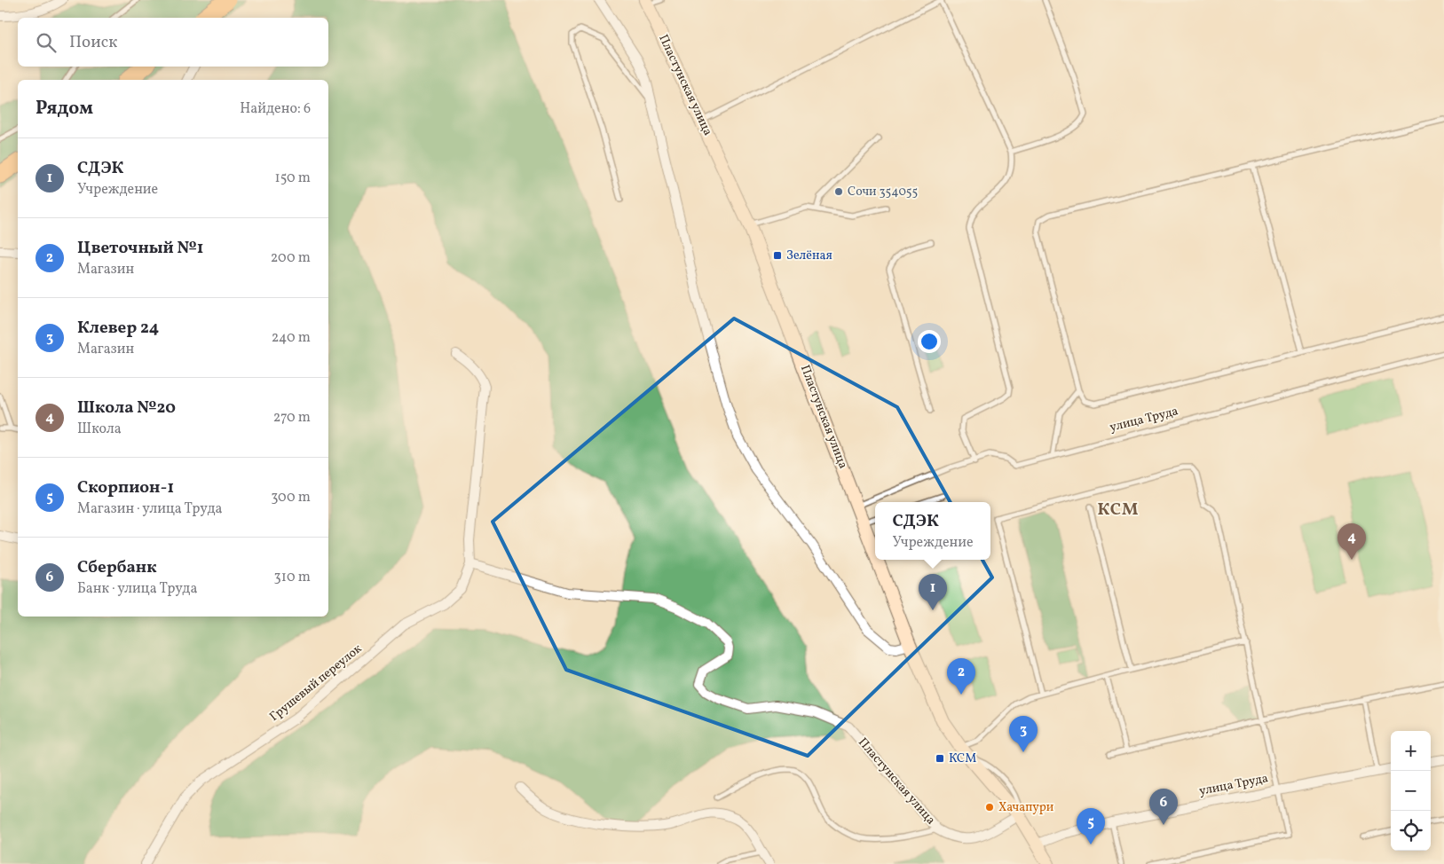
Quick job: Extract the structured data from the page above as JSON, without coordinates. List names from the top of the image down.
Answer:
{
  "streets": {
    "main road": ["Пластунская улица"],
    "street": ["улица Труда", "Грушевый переулок"]
  },
  "crossings": [
    ["Пластунская улица", "улица Труда"],
    ["Пластунская улица", "Грушевый переулок"]
  ],
  "districts": ["КСМ"],
  "places": {
    "other": ["Сочи 354055", "Хачапури"],
    "transit": ["Зелёная", "КСМ"]
  },
  "page": {
    "search": "Поиск",
    "heading": ["Рядом", "Найдено: 6"],
    "list": [
      {
        "mark": "1",
        "name": "СДЭК",
        "note": "Учреждение",
        "value": "150 m"
      },
      {
        "mark": "2",
        "name": "Цветочный №1",
        "note": "Магазин",
        "value": "200 m"
      },
      {
        "mark": "3",
        "name": "Клевер 24",
        "note": "Магазин",
        "value": "240 m"
      },
      {
        "mark": "4",
        "name": "Школа №20",
        "note": "Школа",
        "value": "270 m"
      },
      {
        "mark": "5",
        "name": "Скорпион-1",
        "note": "Магазин · улица Труда",
        "value": "300 m"
      },
      {
        "mark": "6",
        "name": "Сбербанк",
        "note": "Банк · улица Труда",
        "value": "310 m"
      }
    ],
    "popup": ["СДЭК", "Учреждение"],
    "pins": [
      "4",
      "1",
      "2",
      "3",
      "6",
      "5"
    ],
    "map_buttons": ["+", "−"]
  }
}
